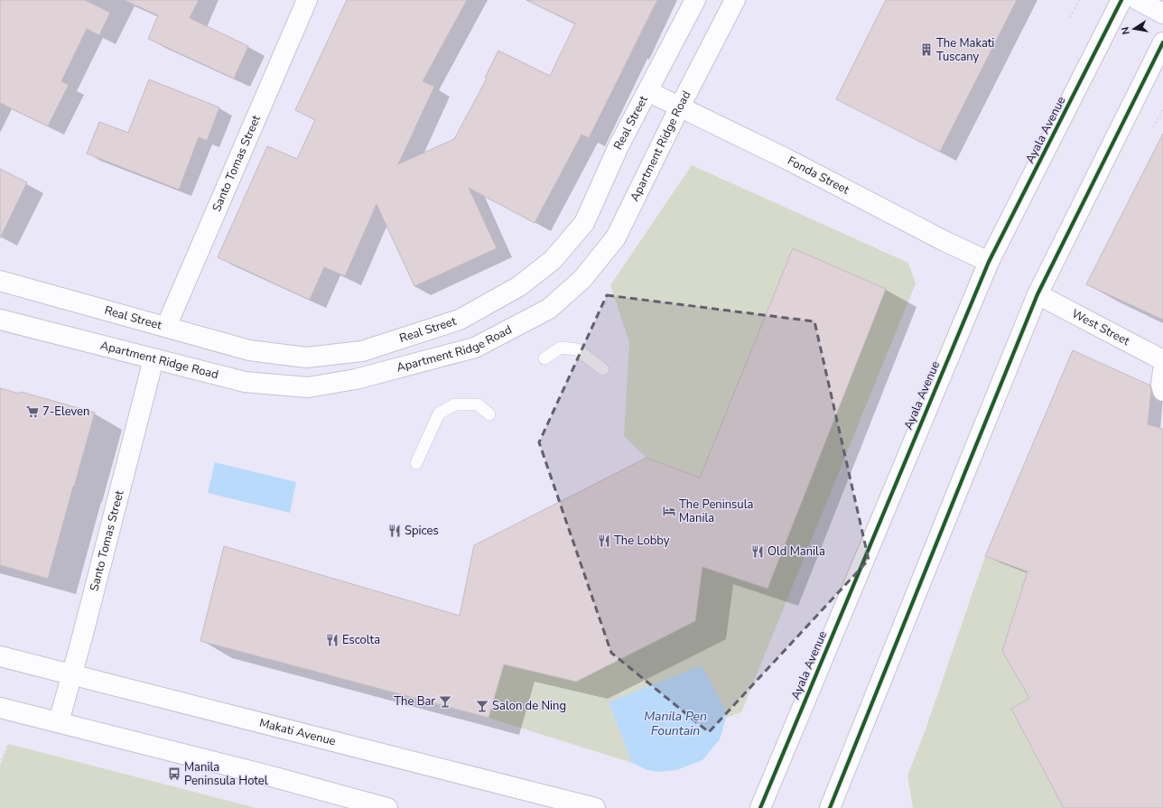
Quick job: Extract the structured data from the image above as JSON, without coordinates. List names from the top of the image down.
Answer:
{
  "streets": {
    "street": [
      "Real Street",
      "Ayala Avenue",
      "Apartment Ridge Road",
      "Santo Tomas Street",
      "Fonda Street",
      "West Street",
      "Makati Avenue"
    ]
  },
  "crossings": [
    ["Real Street", "Santo Tomas Street"],
    ["Real Street", "Fonda Street"],
    ["Ayala Avenue", "Fonda Street"],
    ["Apartment Ridge Road", "Santo Tomas Street"],
    ["Apartment Ridge Road", "Fonda Street"],
    ["Santo Tomas Street", "Makati Avenue"]
  ],
  "water": ["Manila Pen Fountain"],
  "places": {
    "building": ["The Makati Tuscany"],
    "supermarket": ["7-Eleven"],
    "hotel": ["The Peninsula Manila"],
    "restaurant": [
      "Spices",
      "The Lobby",
      "Old Manila",
      "Escolta"
    ],
    "bar": ["The Bar", "Salon de Ning"],
    "bus stop": ["Manila Peninsula Hotel"]
  },
  "north": "left"
}
